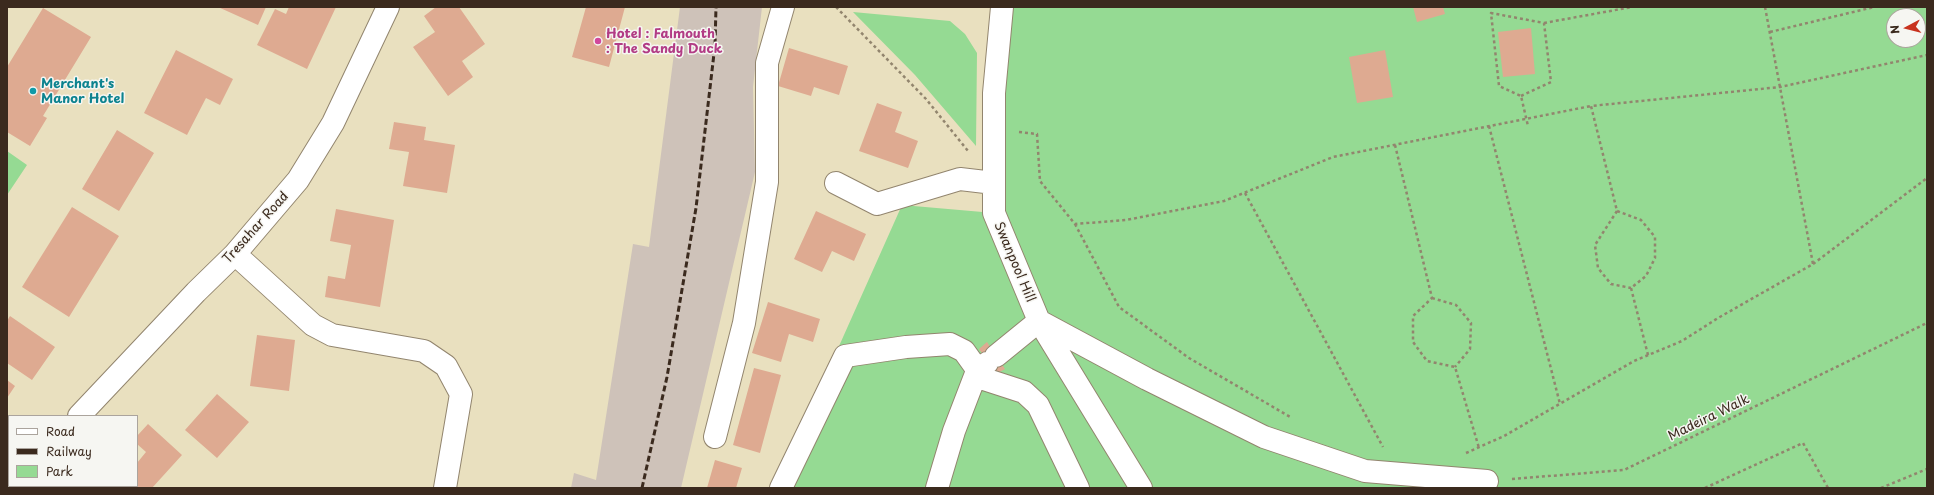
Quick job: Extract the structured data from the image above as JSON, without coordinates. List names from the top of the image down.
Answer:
{
  "streets": {
    "street": ["Tresahar Road", "Swanpool Hill"],
    "path": ["Madeira Walk"]
  },
  "places": ["Hotel : Falmouth : The Sandy Duck", "Merchant's Manor Hotel"],
  "legend": ["Road", "Railway", "Park"],
  "north": "left"
}
